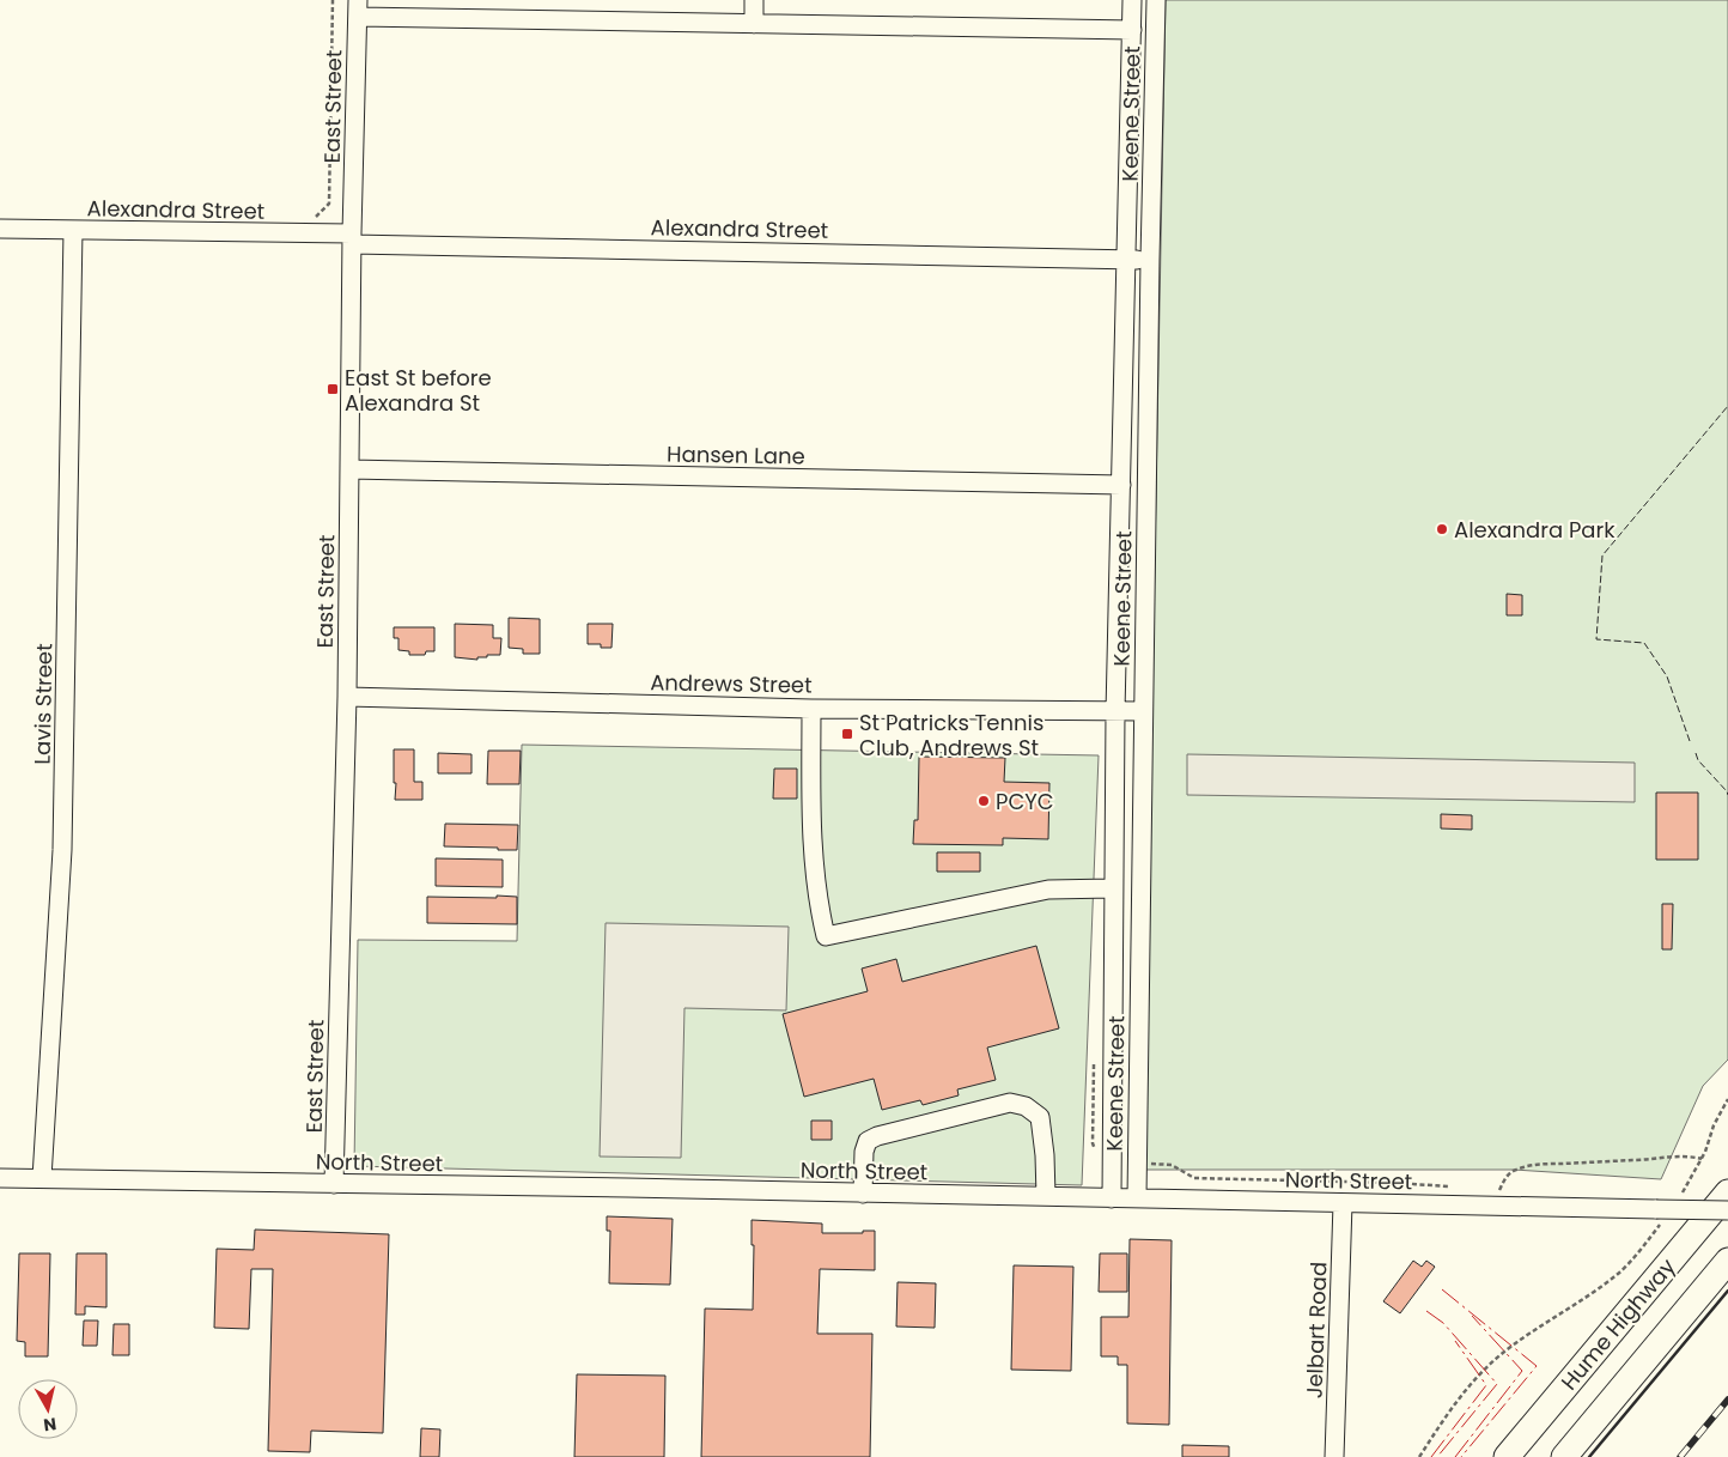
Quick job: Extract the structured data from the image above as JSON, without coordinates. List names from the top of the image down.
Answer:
{
  "streets": {
    "highway": ["Hume Highway"],
    "street": [
      "East Street",
      "Keene Street",
      "Alexandra Street",
      "Hansen Lane",
      "Andrews Street",
      "Lavis Street",
      "North Street",
      "Jelbart Road"
    ]
  },
  "crossings": [
    ["East Street", "Alexandra Street"],
    ["East Street", "Hansen Lane"],
    ["East Street", "Andrews Street"],
    ["East Street", "North Street"],
    ["Keene Street", "Alexandra Street"],
    ["Keene Street", "Hansen Lane"],
    ["Keene Street", "Andrews Street"],
    ["Keene Street", "North Street"],
    ["Alexandra Street", "Lavis Street"],
    ["Lavis Street", "North Street"],
    ["North Street", "Jelbart Road"]
  ],
  "places": {
    "transit": ["East St before Alexandra St", "St Patricks Tennis Club, Andrews St"],
    "other": ["Alexandra Park", "PCYC"]
  },
  "north": "bottom"
}
